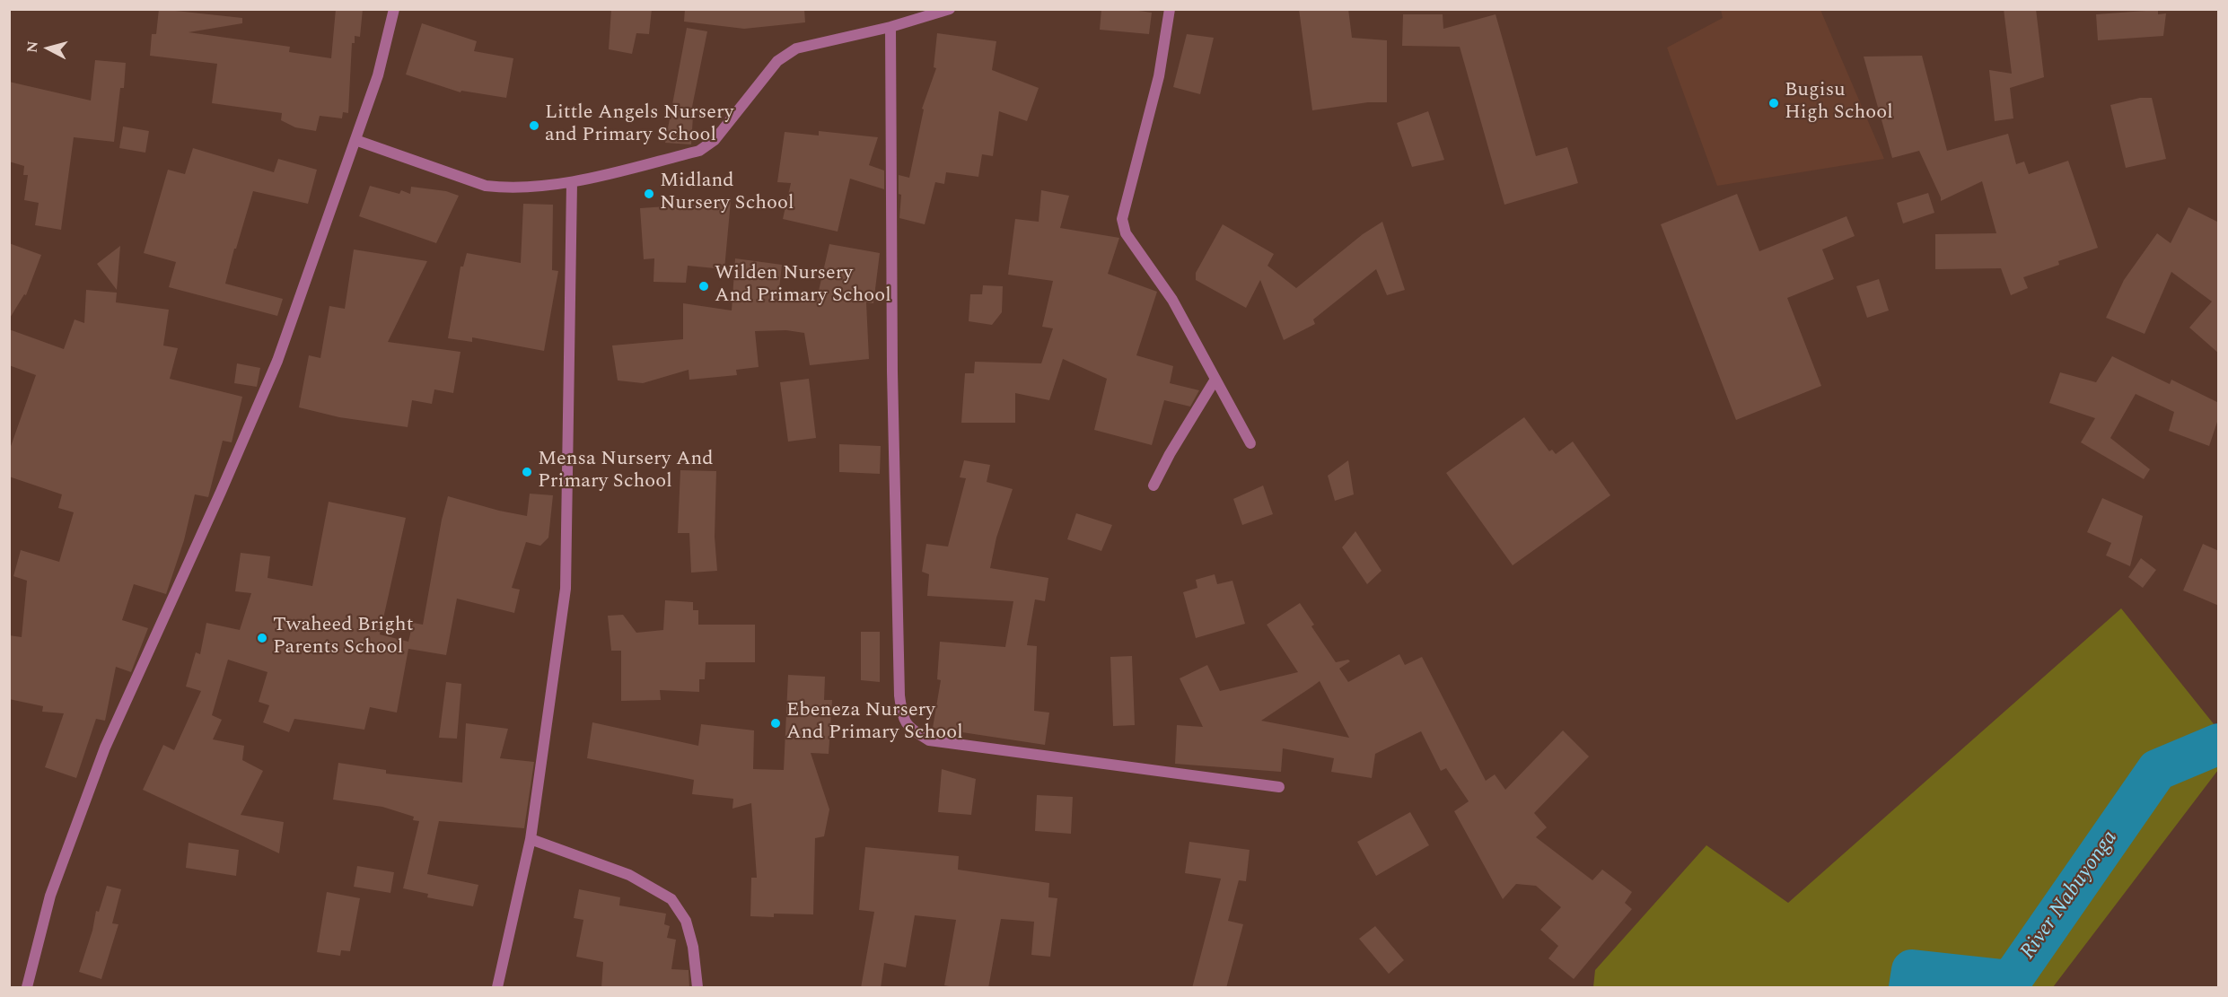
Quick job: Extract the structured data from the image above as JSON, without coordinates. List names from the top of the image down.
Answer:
{
  "water": ["River Nabuyonga"],
  "places": [
    "Bugisu High School",
    "Little Angels Nursery and Primary School",
    "Midland Nursery School",
    "Wilden Nursery And Primary School",
    "Mensa Nursery And Primary School",
    "Twaheed Bright Parents School",
    "Ebeneza Nursery And Primary School"
  ],
  "north": "left"
}
